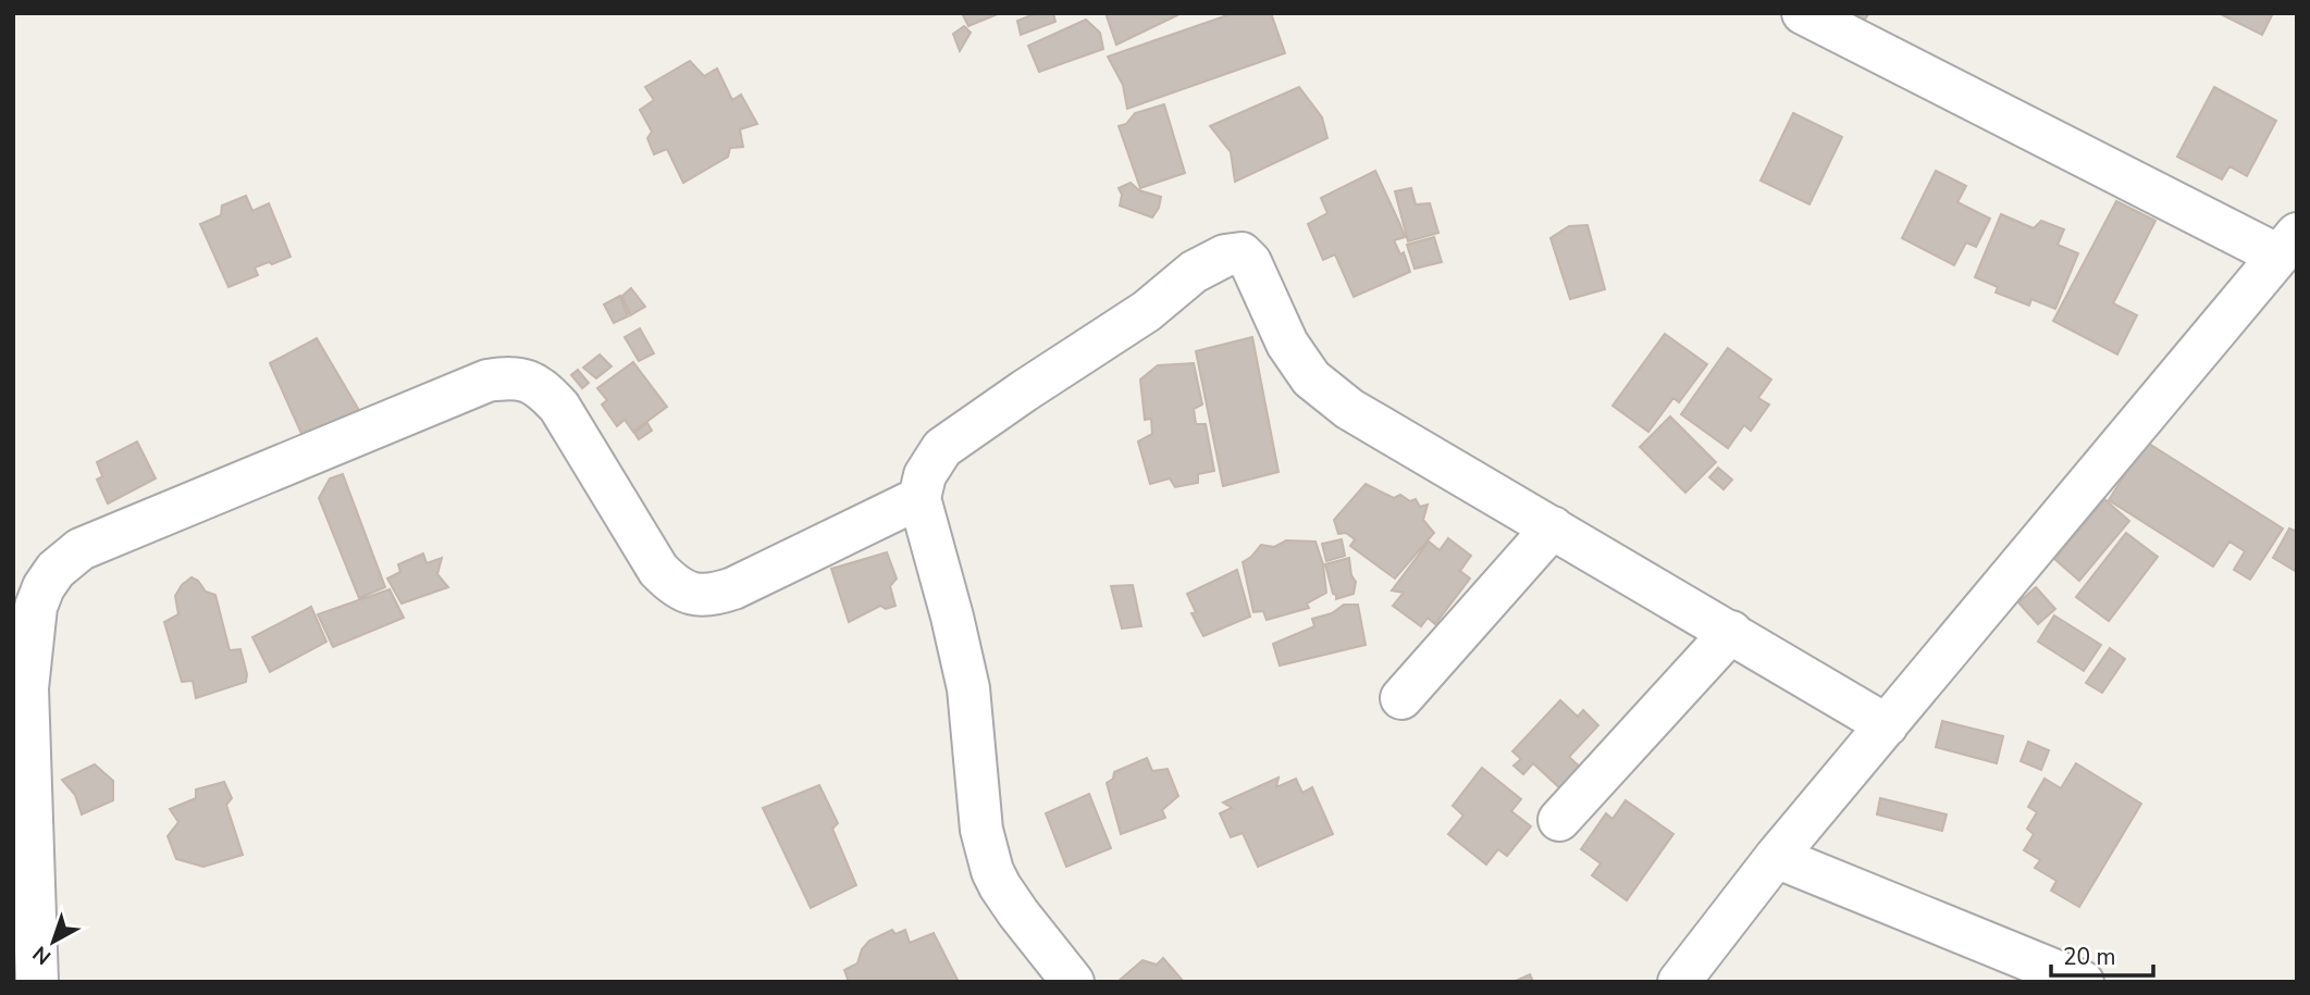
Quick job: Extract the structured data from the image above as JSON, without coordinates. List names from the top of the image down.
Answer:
{
  "scale_bar": "20 m",
  "north": "bottom left"
}
